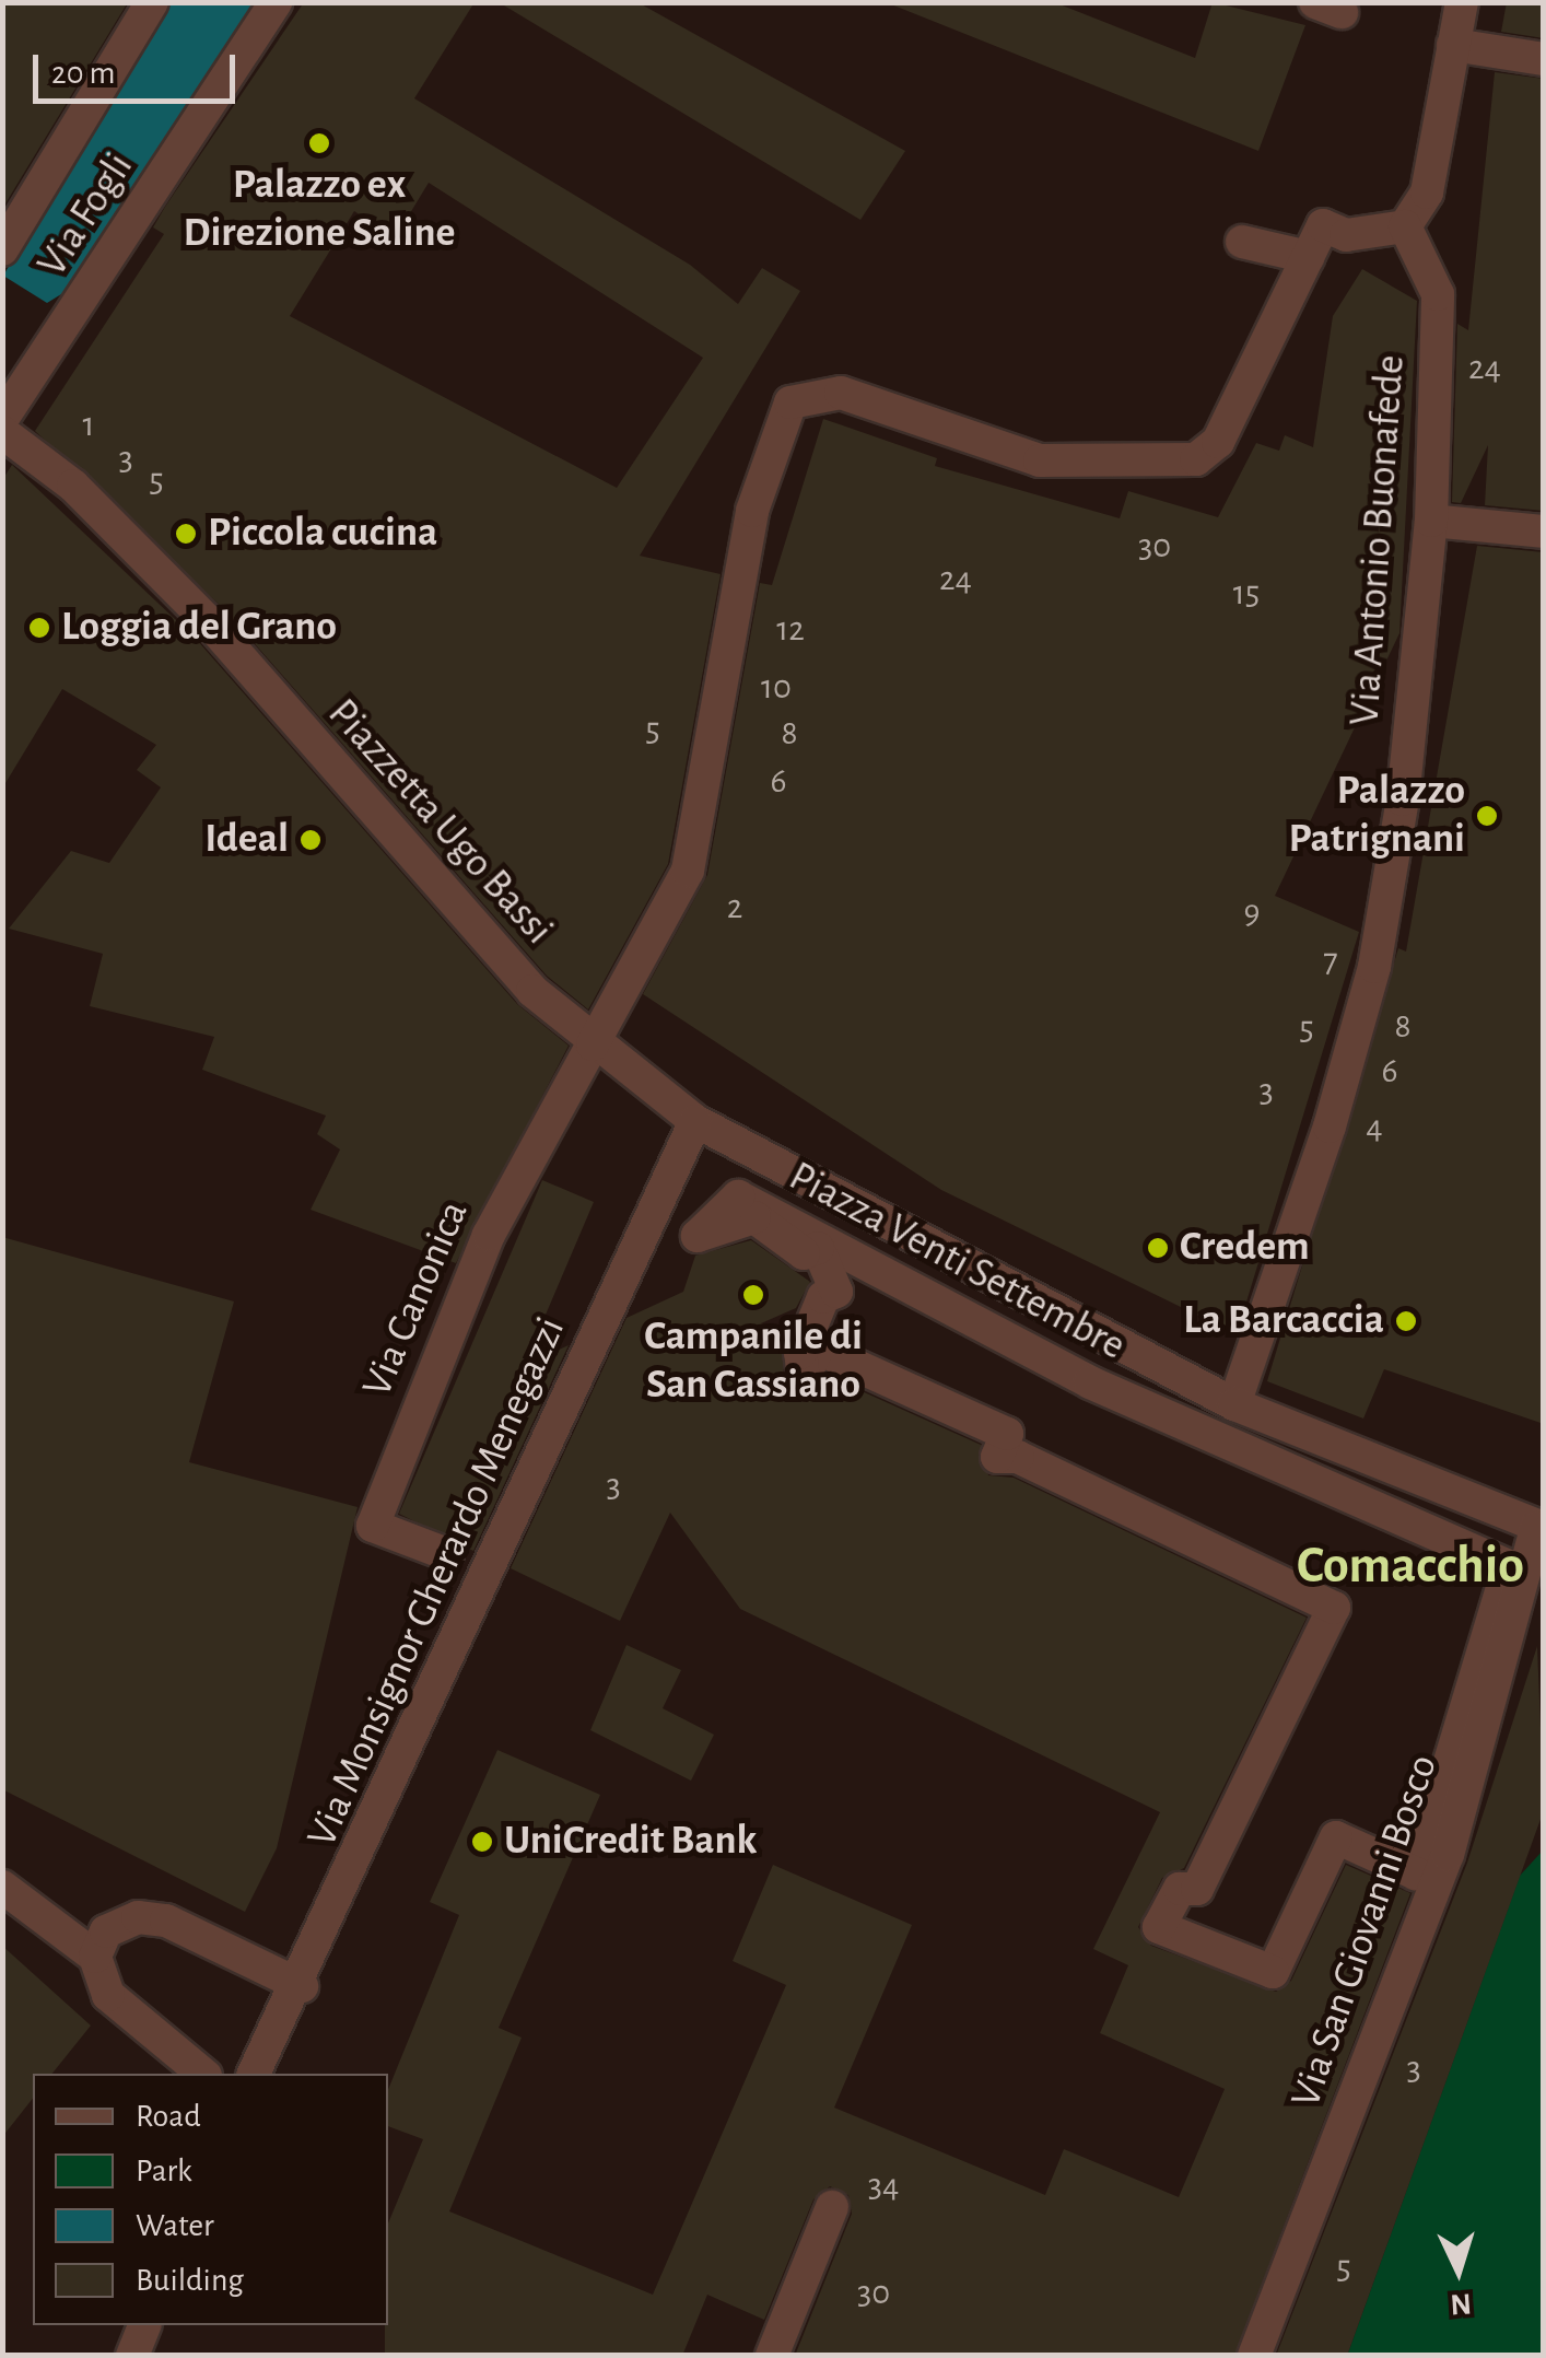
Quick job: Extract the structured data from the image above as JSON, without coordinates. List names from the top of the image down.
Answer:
{
  "streets": {
    "street": [
      "Via Fogli",
      "Via Antonio Buonafede",
      "Piazzetta Ugo Bassi",
      "Piazza Venti Settembre",
      "Via Canonica",
      "Via Monsignor Gherardo Menegazzi",
      "Via San Giovanni Bosco"
    ]
  },
  "crossings": [
    ["Via Antonio Buonafede", "Piazza Venti Settembre"],
    ["Piazzetta Ugo Bassi", "Piazza Venti Settembre"],
    ["Piazzetta Ugo Bassi", "Via Canonica"],
    ["Piazza Venti Settembre", "Via Monsignor Gherardo Menegazzi"],
    ["Piazza Venti Settembre", "Via San Giovanni Bosco"]
  ],
  "districts": ["Comacchio"],
  "places": [
    "Palazzo ex Direzione Saline",
    "Piccola cucina",
    "Loggia del Grano",
    "Palazzo Patrignani",
    "Ideal",
    "Credem",
    "Campanile di San Cassiano",
    "La Barcaccia",
    "UniCredit Bank"
  ],
  "house_numbers": [
    "24",
    "1",
    "3",
    "5",
    "30",
    "24",
    "15",
    "12",
    "10",
    "5",
    "8",
    "6",
    "2",
    "9",
    "7",
    "8",
    "5",
    "6",
    "3",
    "4",
    "3",
    "3",
    "34",
    "5",
    "30"
  ],
  "legend": [
    "Road",
    "Park",
    "Water",
    "Building"
  ],
  "scale_bar": "20 m",
  "north": "bottom"
}
